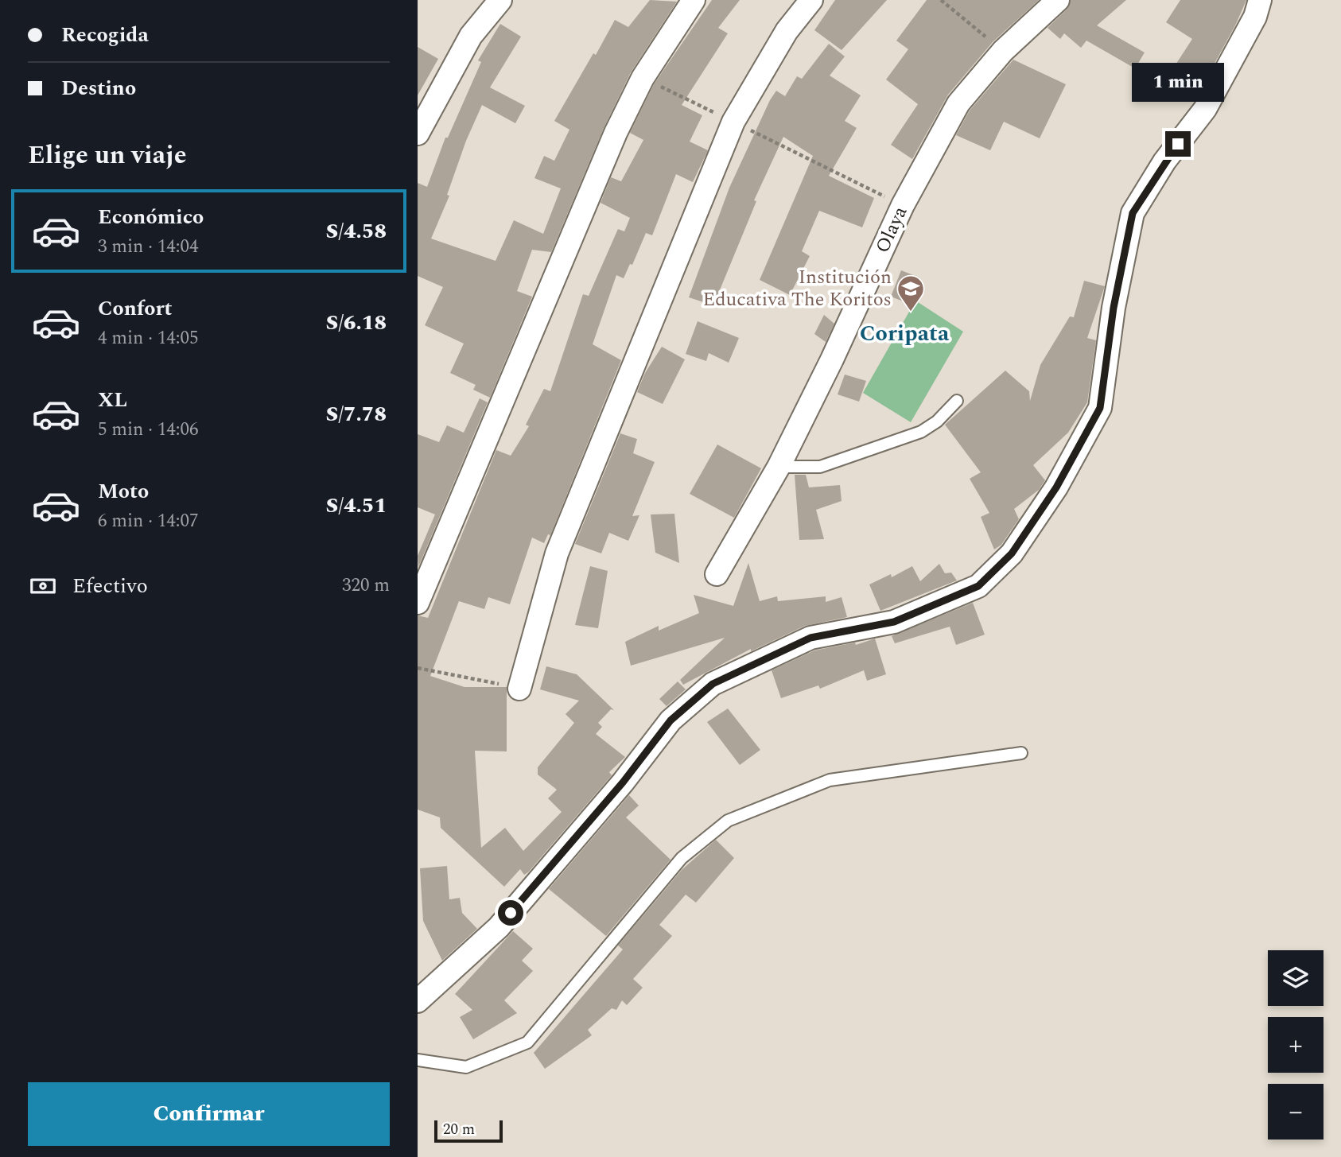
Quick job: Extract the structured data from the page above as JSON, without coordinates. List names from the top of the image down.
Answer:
{
  "streets": {
    "street": ["Olaya"]
  },
  "districts": ["Coripata"],
  "places": {
    "school or university": ["Institución Educativa The Koritos"]
  },
  "scale_bar": "20 m",
  "page": {
    "banner": ["Recogida", "Destino"],
    "bubble": "1 min",
    "heading": "Elige un viaje",
    "list": [
      {
        "name": "Económico",
        "note": "3 min · 14:04",
        "value": "S/4.58"
      },
      {
        "name": "Confort",
        "note": "4 min · 14:05",
        "value": "S/6.18"
      },
      {
        "name": "XL",
        "note": "5 min · 14:06",
        "value": "S/7.78"
      },
      {
        "name": "Moto",
        "note": "6 min · 14:07",
        "value": "S/4.51"
      }
    ],
    "pay": ["Efectivo", "320 m"],
    "map_buttons": ["+", "−"],
    "buttons": "Confirmar",
    "scale": "20 m"
  }
}
